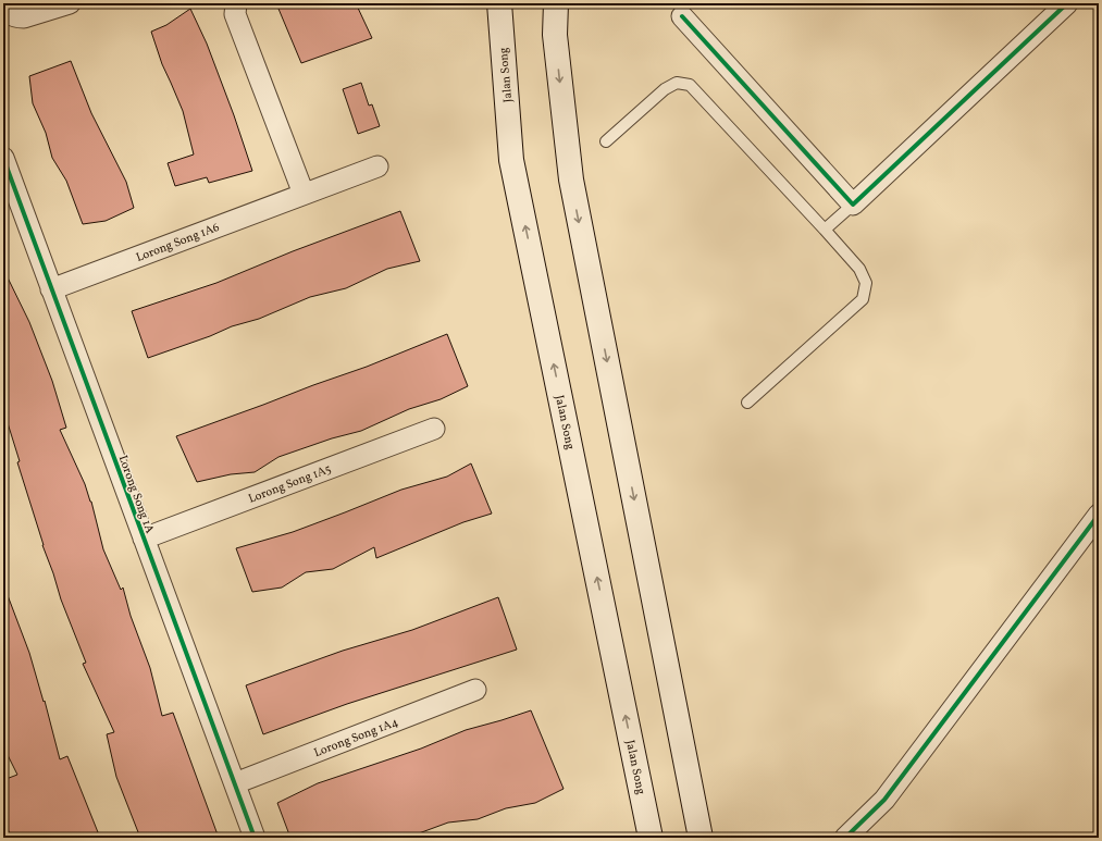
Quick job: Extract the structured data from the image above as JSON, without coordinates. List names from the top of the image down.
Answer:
{
  "streets": {
    "main road": ["Jalan Song"],
    "street": [
      "Lorong Song 1A6",
      "Lorong Song 1A5",
      "Lorong Song 1A",
      "Lorong Song 1A4"
    ]
  },
  "crossings": [
    ["Lorong Song 1A6", "Lorong Song 1A"],
    ["Lorong Song 1A5", "Lorong Song 1A"],
    ["Lorong Song 1A", "Lorong Song 1A4"]
  ]
}
